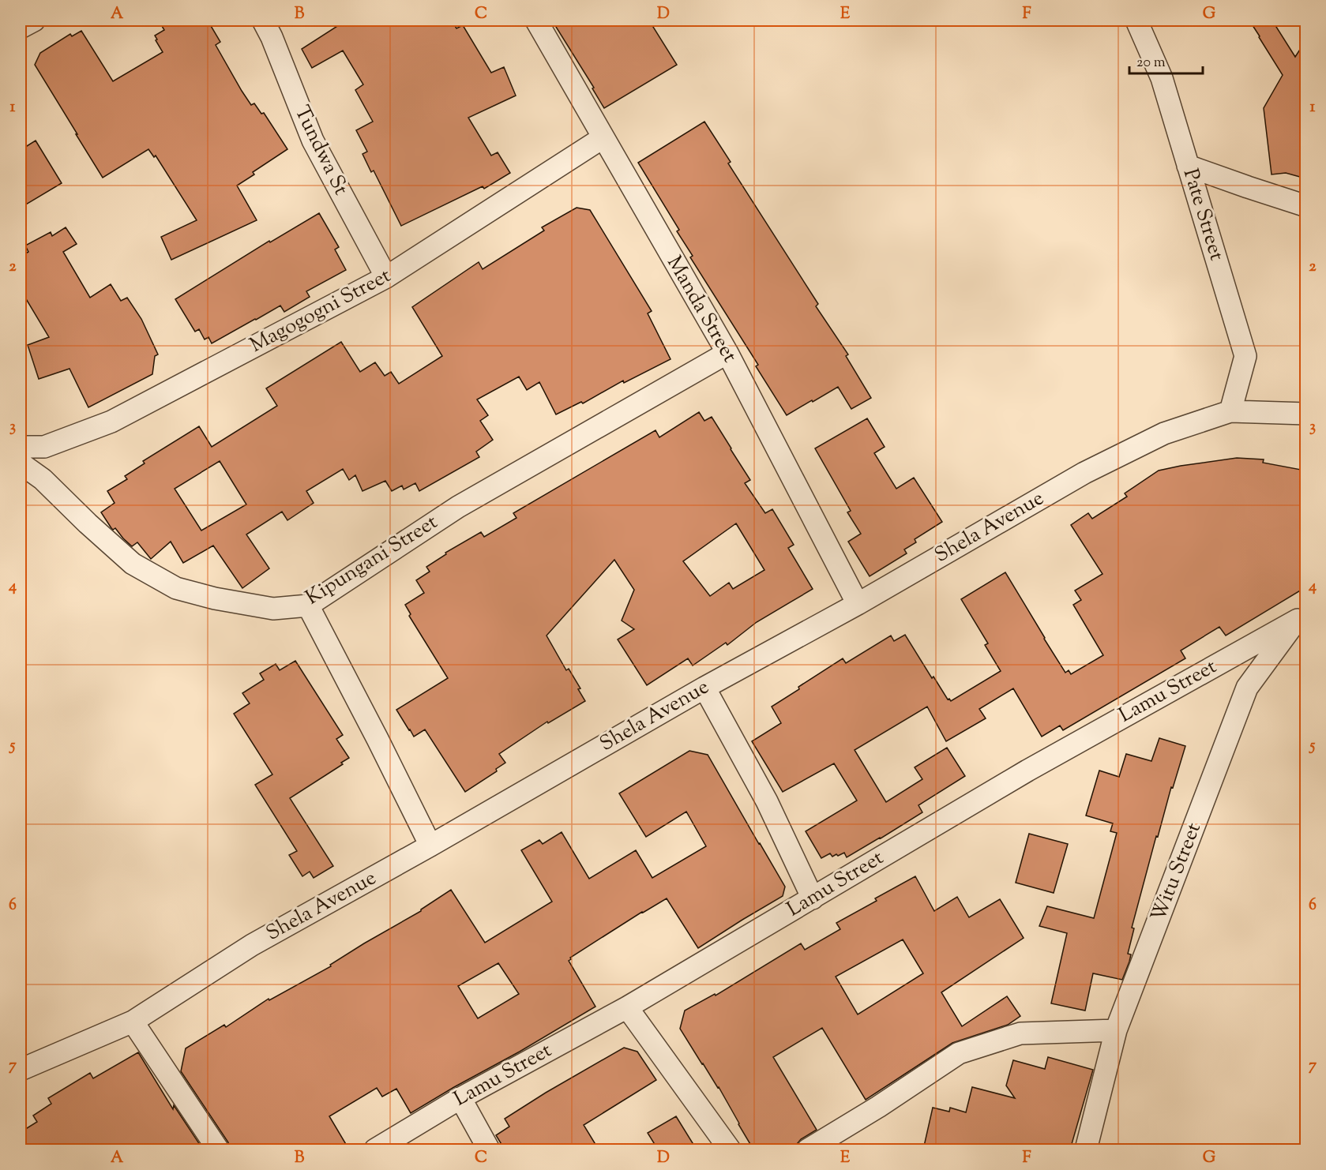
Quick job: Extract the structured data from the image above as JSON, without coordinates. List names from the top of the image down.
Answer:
{
  "streets": {
    "street": [
      "Tundwa St",
      "Pate Street",
      "Manda Street",
      "Magogogni Street",
      "Shela Avenue",
      "Kipungani Street",
      "Lamu Street",
      "Witu Street"
    ]
  },
  "crossings": [
    ["Tundwa St", "Magogogni Street"],
    ["Pate Street", "Shela Avenue"],
    ["Manda Street", "Magogogni Street"],
    ["Manda Street", "Shela Avenue"],
    ["Manda Street", "Kipungani Street"],
    ["Lamu Street", "Witu Street"]
  ],
  "scale_bar": "20 m",
  "grid": {
    "columns": [
      "A",
      "B",
      "C",
      "D",
      "E",
      "F",
      "G"
    ],
    "rows": [
      "1",
      "2",
      "3",
      "4",
      "5",
      "6",
      "7"
    ]
  }
}
